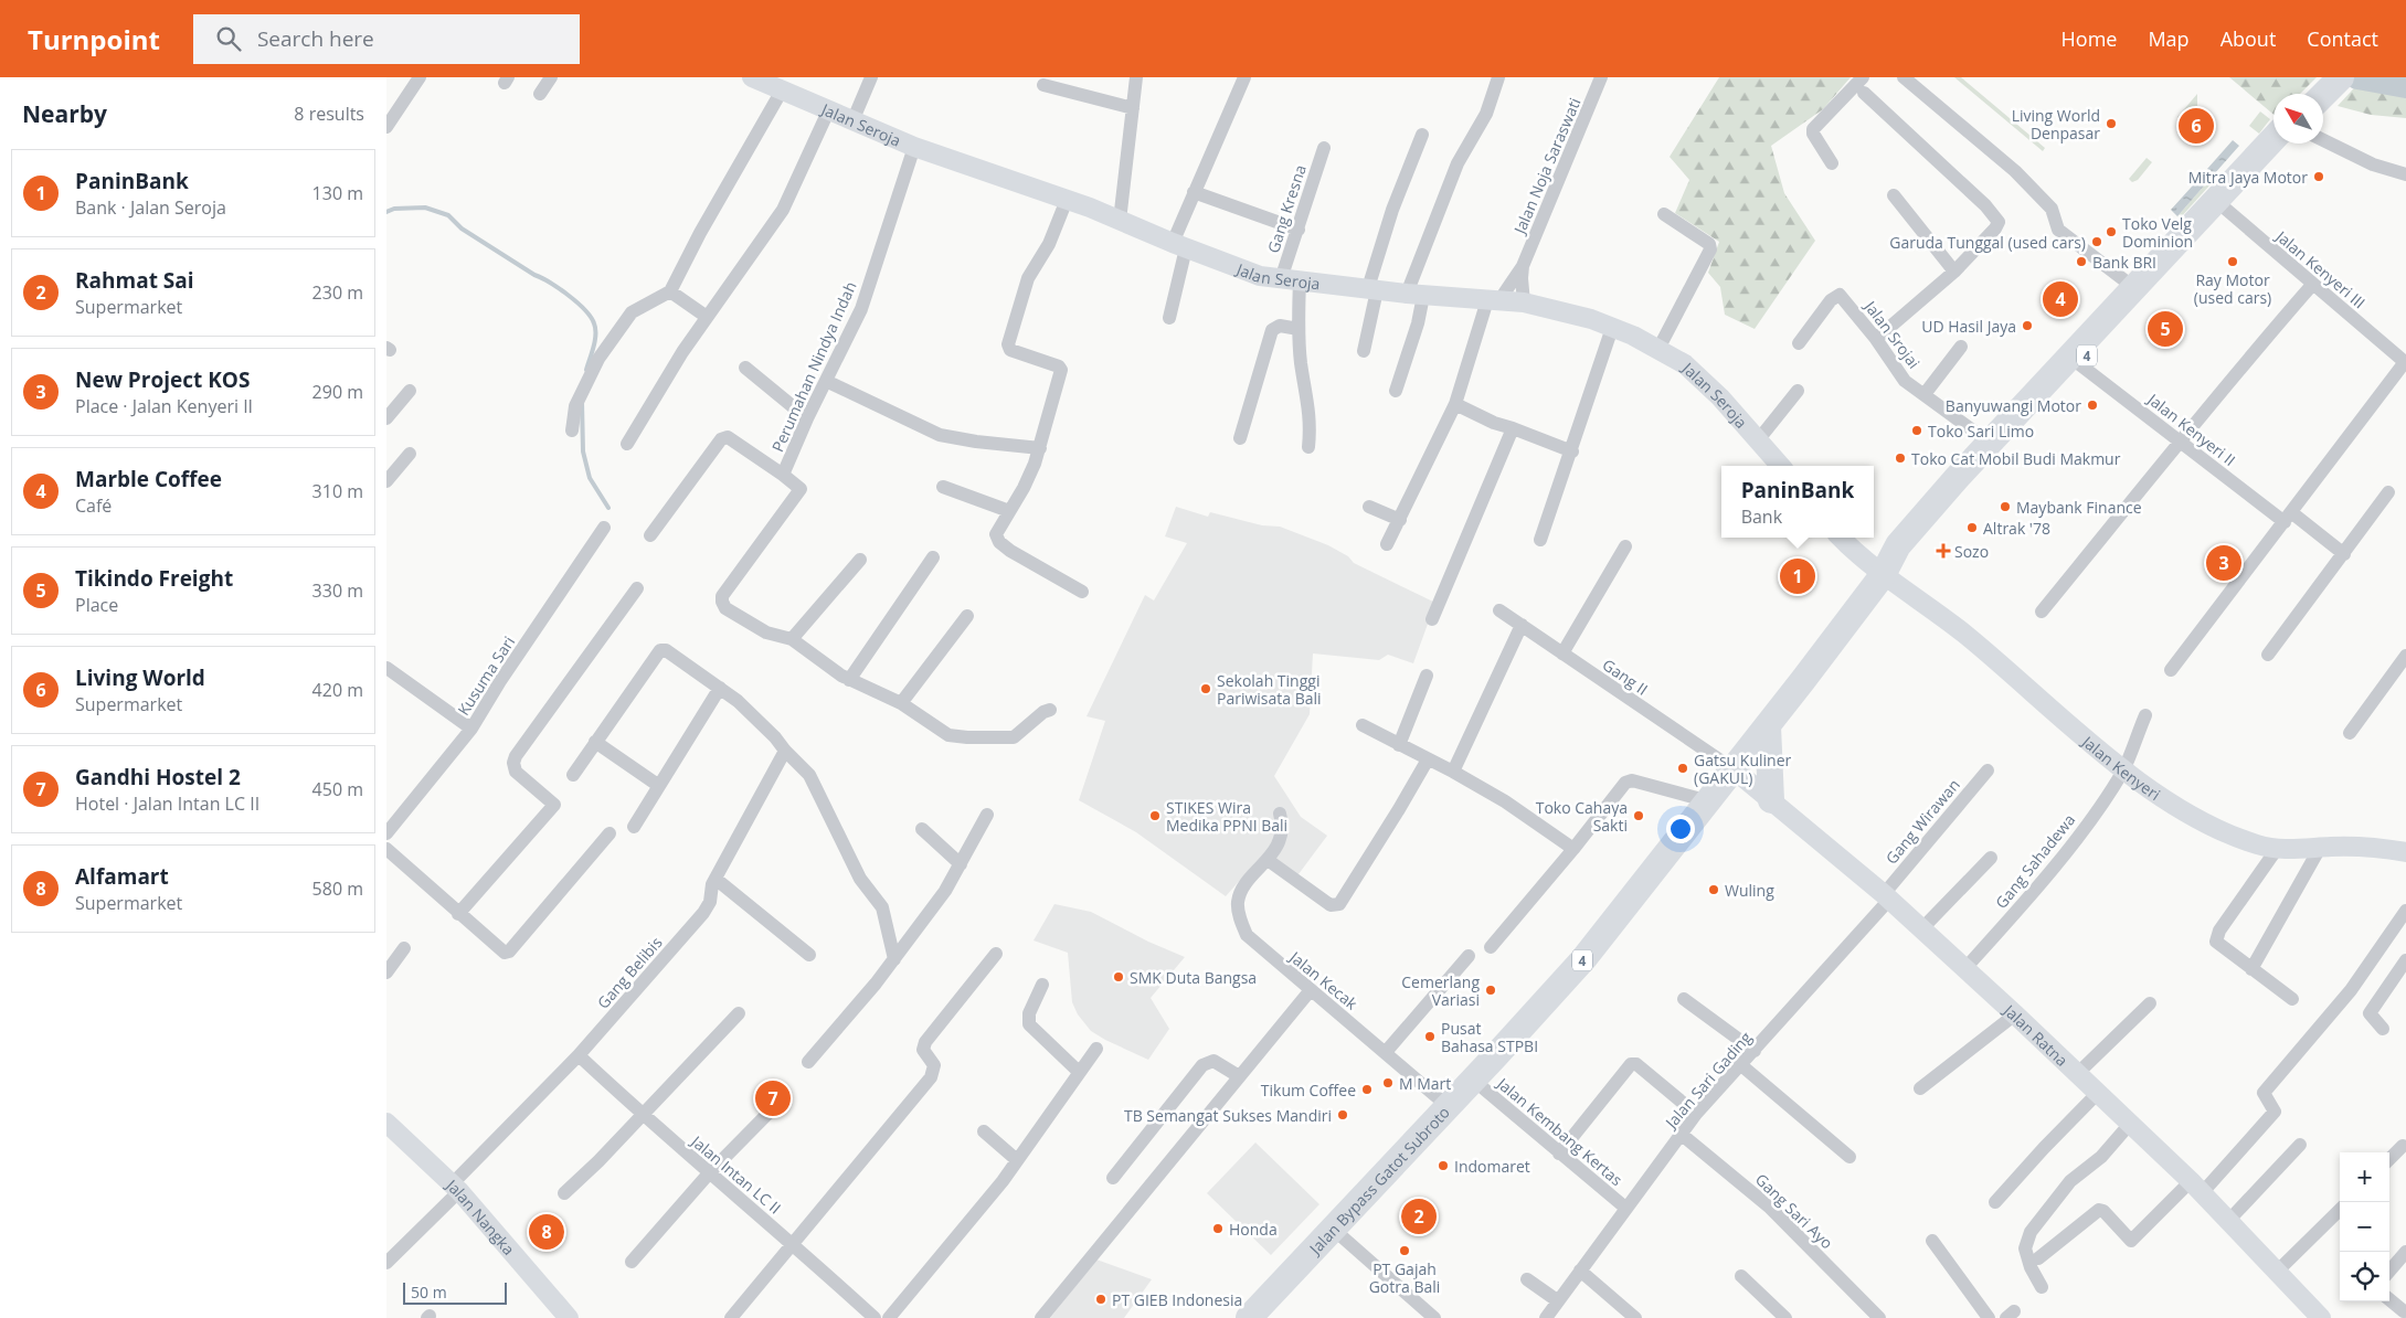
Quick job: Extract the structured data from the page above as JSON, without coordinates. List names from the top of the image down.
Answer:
{
  "streets": {
    "highway": ["4", "Jalan Bypass Gatot Subroto"],
    "street": [
      "Jalan Seroja",
      "Jalan Noja Saraswati",
      "Gang Kresna",
      "Jalan Kenyeri III",
      "Jalan Srojai",
      "Perumahan Nindya Indah",
      "Jalan Kenyeri II",
      "Kusuma Sari",
      "Gang II",
      "Jalan Kenyeri",
      "Gang Wirawan",
      "Gang Sahadewa",
      "Gang Belibis",
      "Jalan Kecak",
      "Jalan Ratna",
      "Jalan Sari Gading",
      "Jalan Kembang Kertas",
      "Jalan Intan LC II",
      "Gang Sari Ayo",
      "Jalan Nangka"
    ]
  },
  "crossings": [
    ["Jalan Seroja", "Jalan Noja Saraswati"],
    ["Jalan Seroja", "Gang Kresna"],
    ["Jalan Seroja", "Perumahan Nindya Indah"],
    ["Jalan Kenyeri III", "Jalan Bypass Gatot Subroto"],
    ["Jalan Srojai", "Jalan Bypass Gatot Subroto"],
    ["Jalan Kenyeri II", "Jalan Bypass Gatot Subroto"],
    ["Gang II", "Jalan Ratna"],
    ["Gang II", "Jalan Bypass Gatot Subroto"],
    ["Jalan Kenyeri", "Gang Sahadewa"],
    ["Jalan Kenyeri", "Jalan Bypass Gatot Subroto"],
    ["Gang Wirawan", "Jalan Ratna"],
    ["Gang Wirawan", "Jalan Sari Gading"],
    ["Gang Sahadewa", "Jalan Ratna"],
    ["Gang Belibis", "Jalan Intan LC II"],
    ["Gang Belibis", "Jalan Nangka"],
    ["Jalan Kecak", "Jalan Bypass Gatot Subroto"],
    ["Jalan Ratna", "Jalan Sari Gading"],
    ["Jalan Ratna", "Jalan Bypass Gatot Subroto"],
    ["Jalan Sari Gading", "Jalan Kembang Kertas"],
    ["Jalan Sari Gading", "Gang Sari Ayo"],
    ["Jalan Kembang Kertas", "Jalan Bypass Gatot Subroto"]
  ],
  "places": {
    "other": [
      "Living World Denpasar",
      "Mitra Jaya Motor",
      "Toko Velg Dominion",
      "Garuda Tunggal (used cars)",
      "Bank BRI",
      "Ray Motor (used cars)",
      "UD Hasil Jaya",
      "Banyuwangi Motor",
      "Toko Sari Limo",
      "Toko Cat Mobil Budi Makmur",
      "Maybank Finance",
      "Altrak '78",
      "Sekolah Tinggi Pariwisata Bali",
      "Gatsu Kuliner (GAKUL)",
      "STIKES Wira Medika PPNI Bali",
      "Toko Cahaya Sakti",
      "Wuling",
      "SMK Duta Bangsa",
      "Cemerlang Variasi",
      "Pusat Bahasa STPBI",
      "M Mart",
      "Tikum Coffee",
      "TB Semangat Sukses Mandiri",
      "Indomaret",
      "Honda",
      "PT Gajah Gotra Bali",
      "PT GIEB Indonesia"
    ],
    "health": ["Sozo"]
  },
  "scale_bar": "50 m",
  "north": "top left",
  "page": {
    "header": "Turnpoint",
    "search": "Search here",
    "nav": [
      "Home",
      "Map",
      "About",
      "Contact"
    ],
    "heading": ["Nearby", "8 results"],
    "pins": [
      "6",
      "4",
      "5",
      "3",
      "1",
      "7",
      "2",
      "8"
    ],
    "list": [
      {
        "mark": "1",
        "name": "PaninBank",
        "note": "Bank · Jalan Seroja",
        "value": "130 m"
      },
      {
        "mark": "2",
        "name": "Rahmat Sai",
        "note": "Supermarket",
        "value": "230 m"
      },
      {
        "mark": "3",
        "name": "New Project KOS",
        "note": "Place · Jalan Kenyeri II",
        "value": "290 m"
      },
      {
        "mark": "4",
        "name": "Marble Coffee",
        "note": "Café",
        "value": "310 m"
      },
      {
        "mark": "5",
        "name": "Tikindo Freight",
        "note": "Place",
        "value": "330 m"
      },
      {
        "mark": "6",
        "name": "Living World",
        "note": "Supermarket",
        "value": "420 m"
      },
      {
        "mark": "7",
        "name": "Gandhi Hostel 2",
        "note": "Hotel · Jalan Intan LC II",
        "value": "450 m"
      },
      {
        "mark": "8",
        "name": "Alfamart",
        "note": "Supermarket",
        "value": "580 m"
      }
    ],
    "popup": ["PaninBank", "Bank"],
    "map_buttons": ["+", "−"],
    "scale": "50 m"
  }
}
